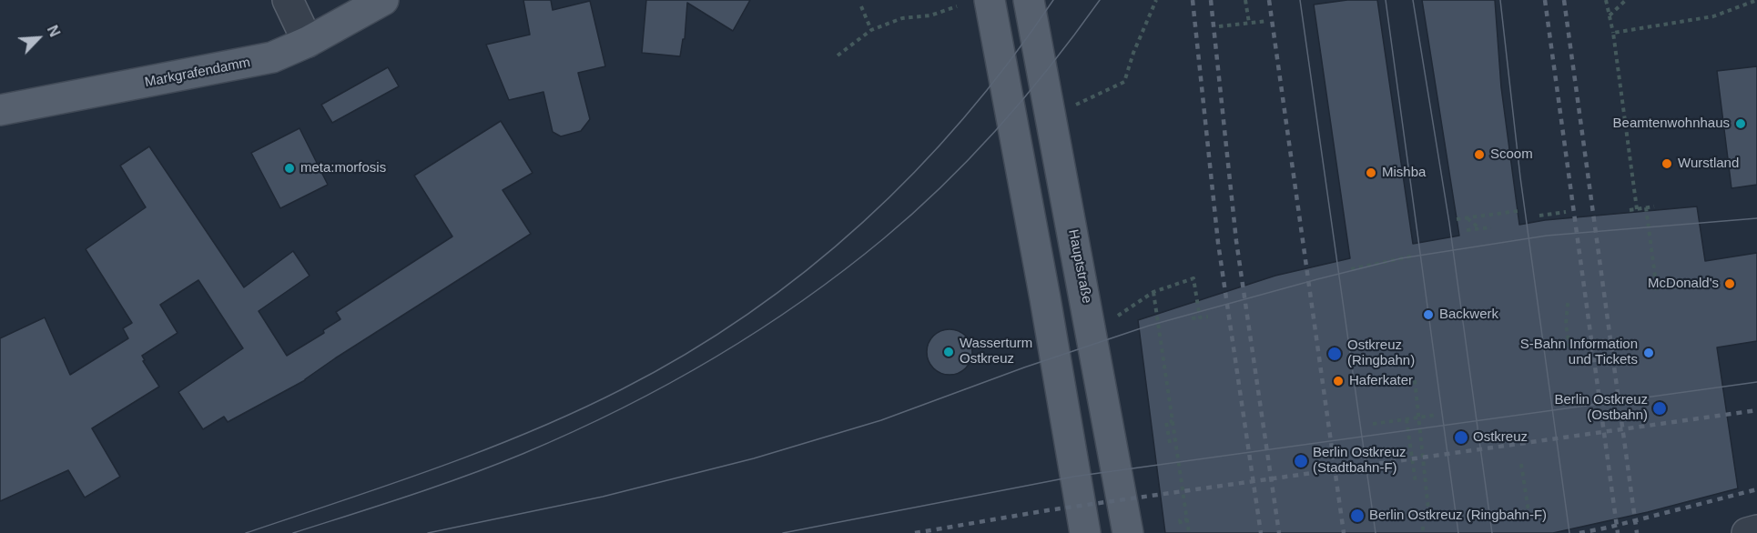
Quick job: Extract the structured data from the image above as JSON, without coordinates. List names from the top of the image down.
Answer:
{
  "streets": {
    "main road": ["Markgrafendamm", "Hauptstraße"]
  },
  "places": [
    "Beamtenwohnhaus",
    "Scoom",
    "Wurstland",
    "meta:morfosis",
    "Mishba",
    "McDonald's",
    "Backwerk",
    "Wasserturm Ostkreuz",
    "S-Bahn Information und Tickets",
    "Ostkreuz (Ringbahn)",
    "Haferkater",
    "Berlin Ostkreuz (Ostbahn)",
    "Ostkreuz",
    "Berlin Ostkreuz (Stadtbahn-F)",
    "Berlin Ostkreuz (Ringbahn-F)"
  ],
  "north": "top right"
}
